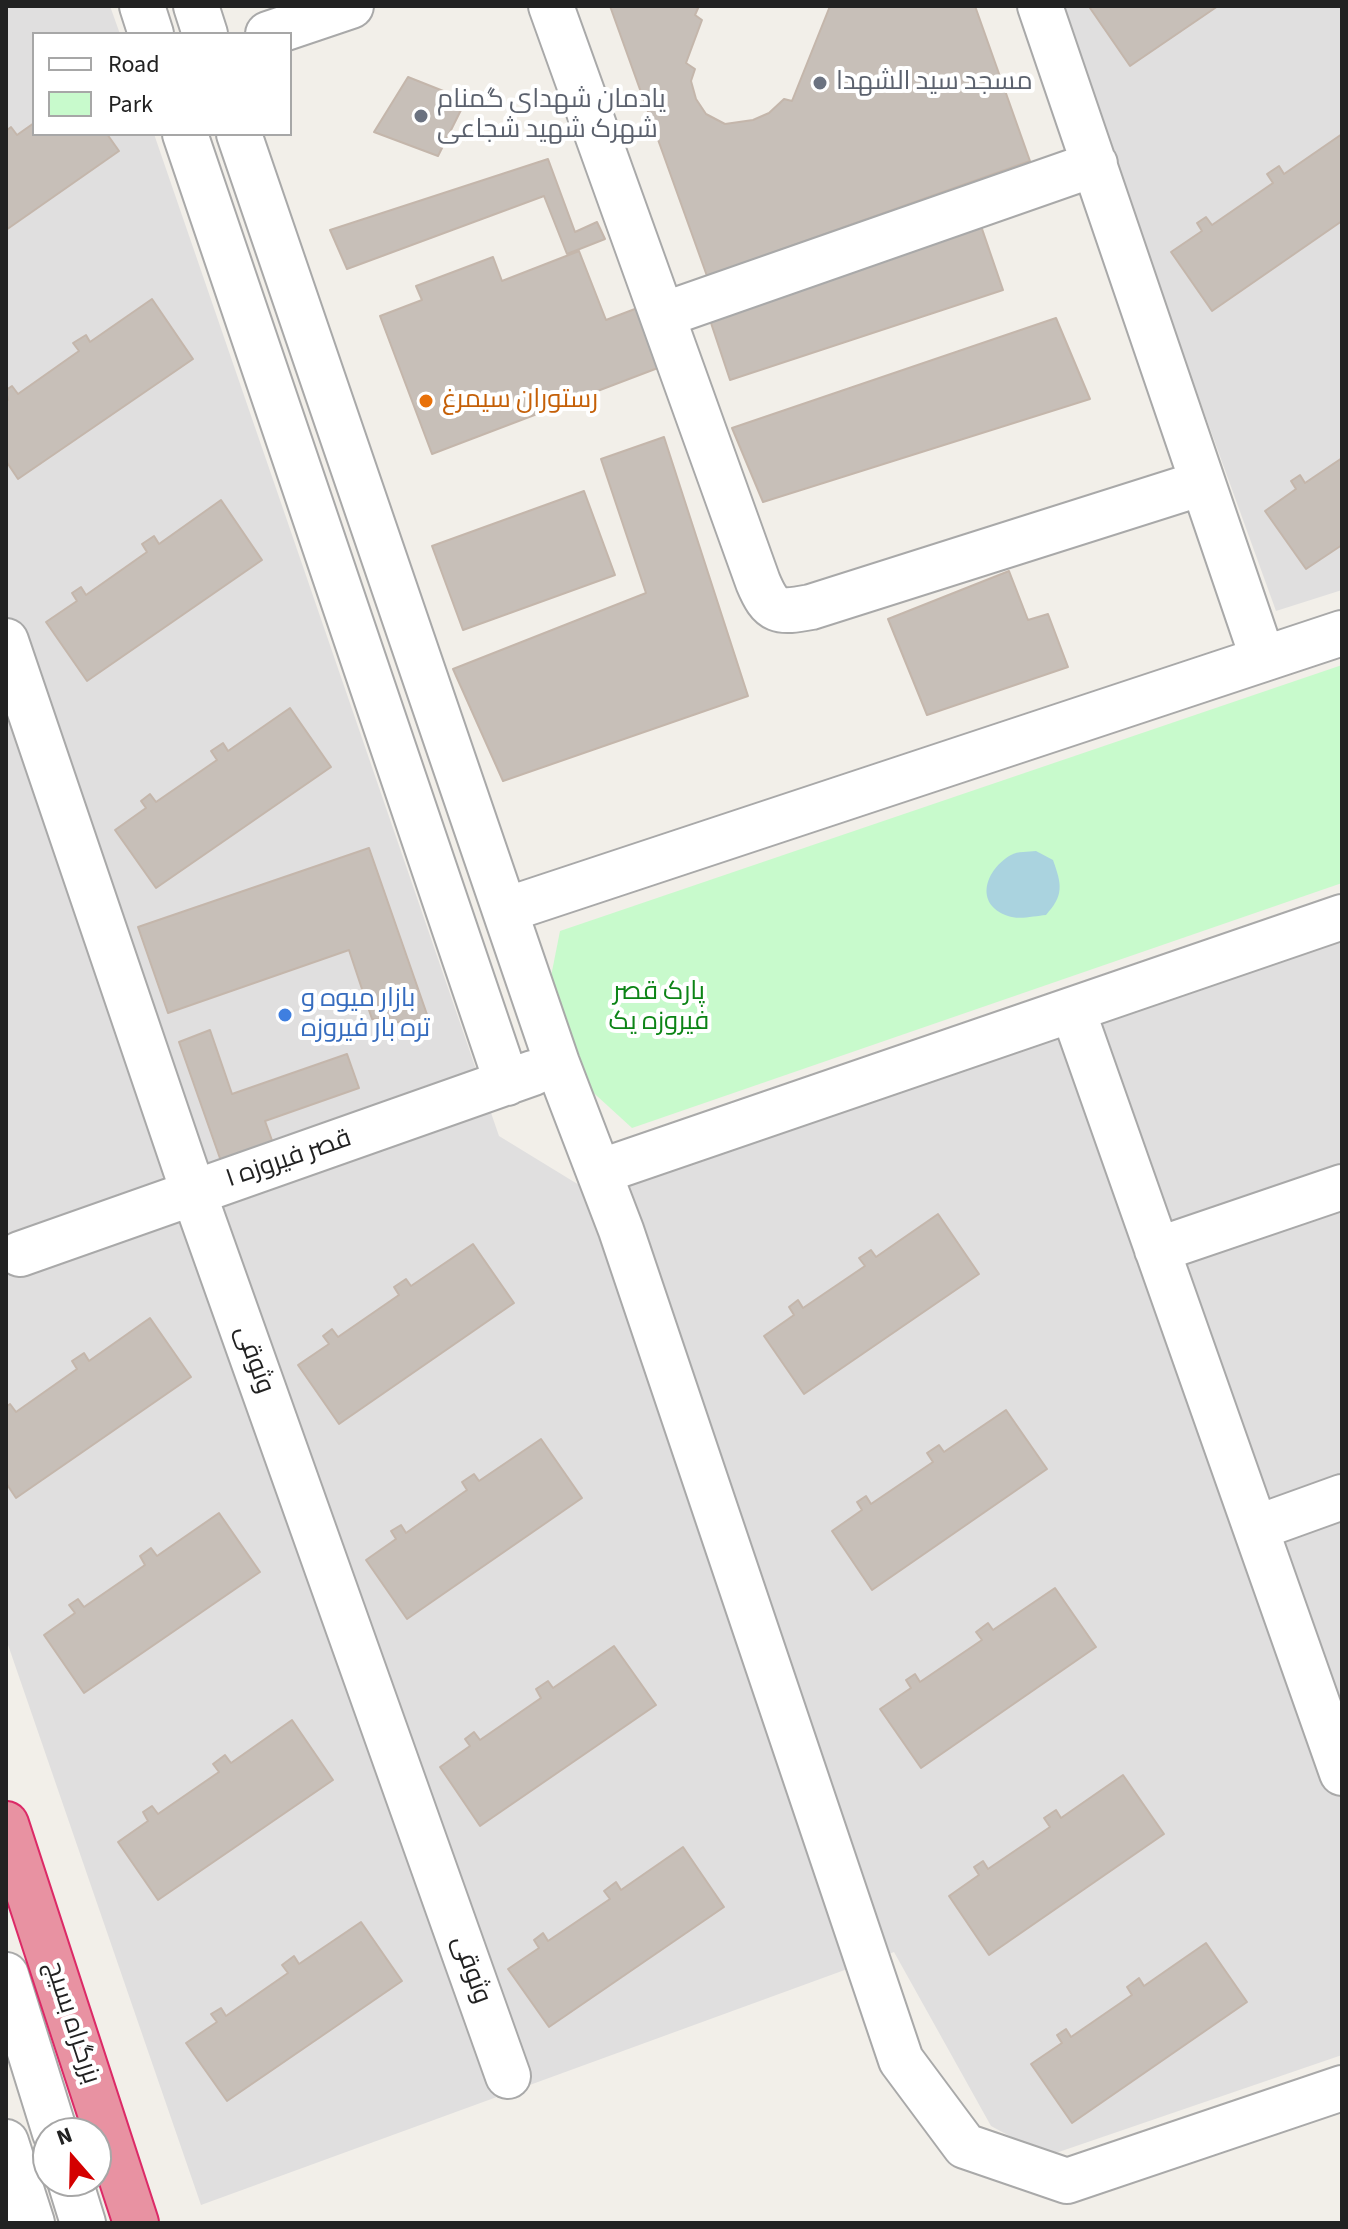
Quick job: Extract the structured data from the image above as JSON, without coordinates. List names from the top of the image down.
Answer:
{
  "streets": {
    "highway": ["بزرگراه بسیج"],
    "street": ["قصر فیروزه ۱", "وثوقی"]
  },
  "crossings": [
    ["قصر فیروزه ۱", "وثوقی"]
  ],
  "parks": ["پارک قصر فیروزه یک"],
  "places": [
    "مسجد سید الشهدا",
    "یادمان شهدای گمنام شهرک شهید شجاعی",
    "رستوران سیمرغ",
    "بازار میوه و تره بار فیروزه"
  ],
  "legend": ["Road", "Park"],
  "north": "top"
}
